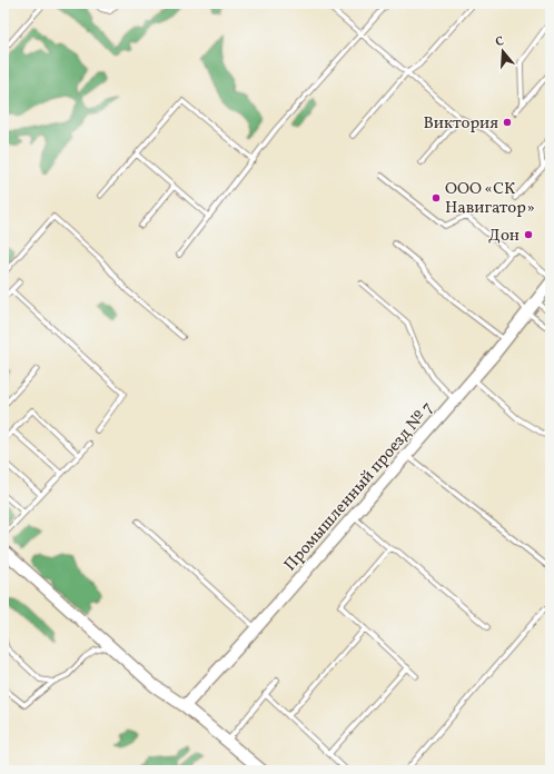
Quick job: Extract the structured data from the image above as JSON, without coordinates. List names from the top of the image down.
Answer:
{
  "streets": {
    "street": ["Промышленный проезд № 7"]
  },
  "places": ["Виктория", "ООО «СК Навигатор»", "Дон"],
  "north": "top"
}
